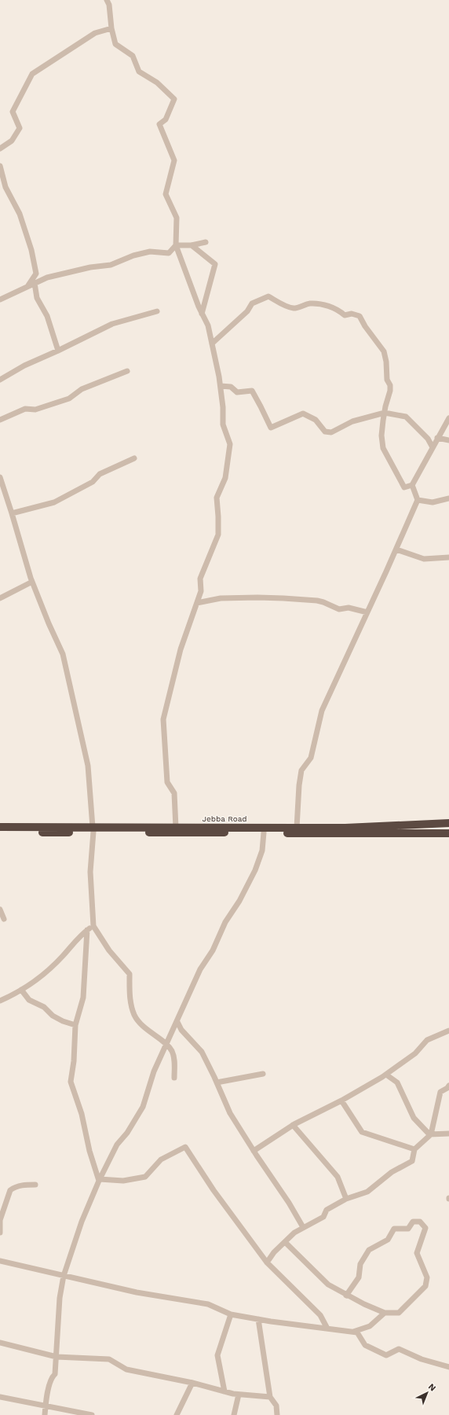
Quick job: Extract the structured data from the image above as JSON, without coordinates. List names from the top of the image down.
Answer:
{
  "streets": {
    "highway": ["Jebba Road"]
  },
  "north": "top right"
}
